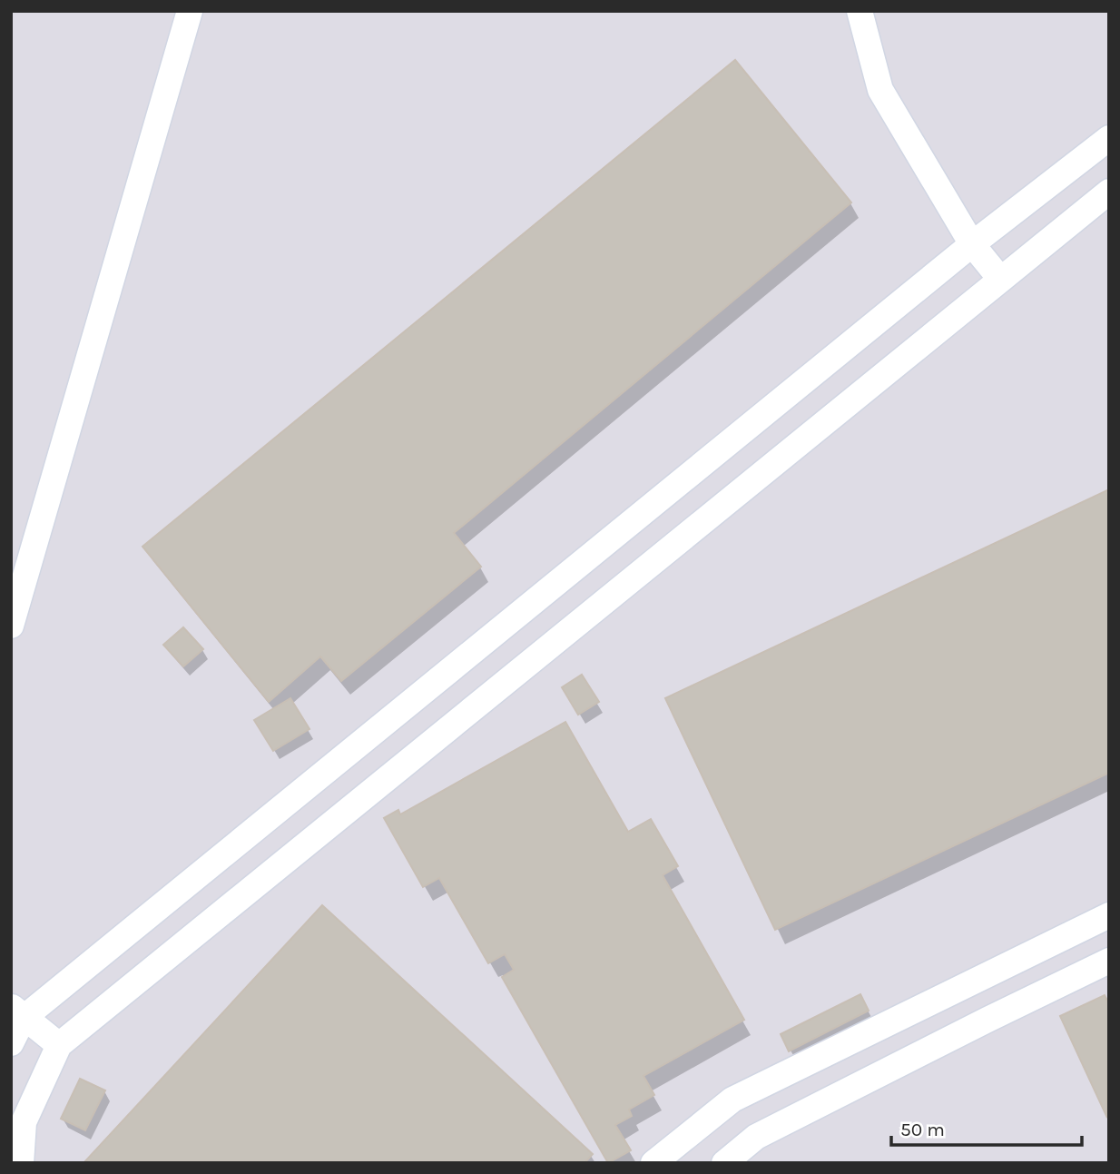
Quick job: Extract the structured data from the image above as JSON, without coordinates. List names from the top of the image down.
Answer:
{
  "scale_bar": "50 m"
}
